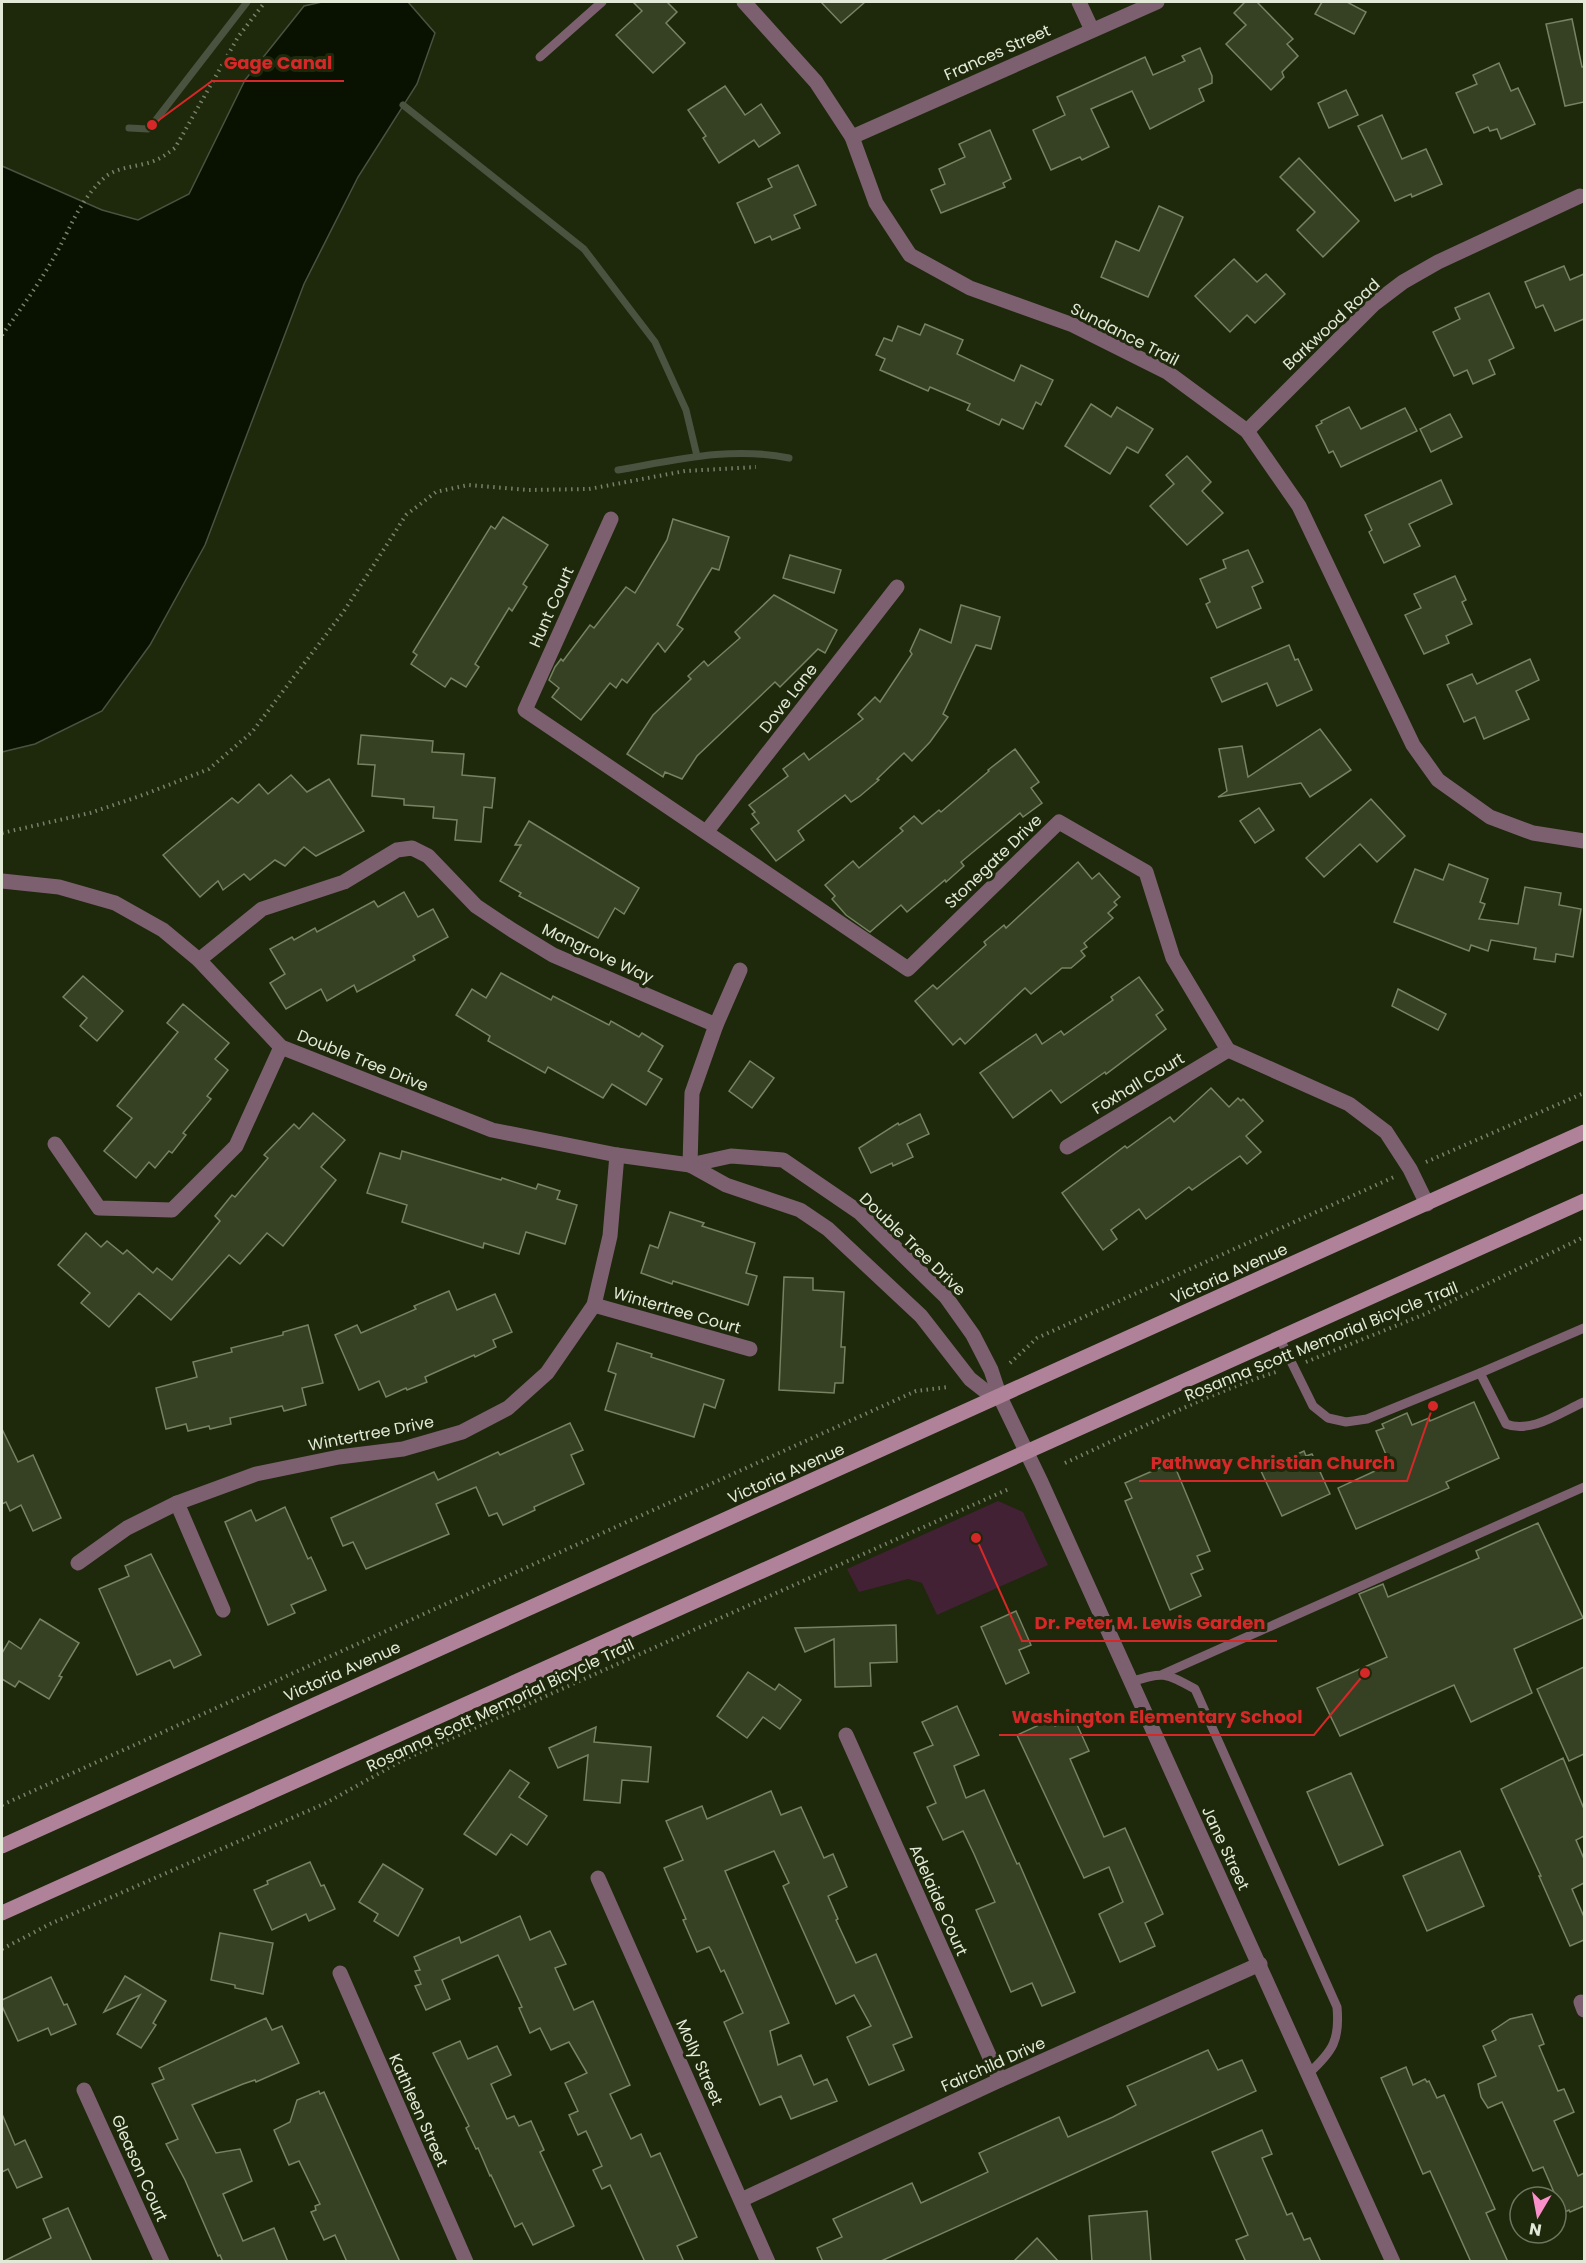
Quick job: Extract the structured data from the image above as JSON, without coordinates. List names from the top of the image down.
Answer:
{
  "streets": {
    "main road": ["Victoria Avenue"],
    "street": [
      "Frances Street",
      "Barkwood Road",
      "Sundance Trail",
      "Hunt Court",
      "Dove Lane",
      "Stonegate Drive",
      "Mangrove Way",
      "Double Tree Drive",
      "Foxhall Court",
      "Wintertree Court",
      "Wintertree Drive",
      "Jane Street",
      "Adelaide Court",
      "Molly Street",
      "Fairchild Drive",
      "Kathleen Street",
      "Gleason Court"
    ],
    "path": ["Rosanna Scott Memorial Bicycle Trail"]
  },
  "crossings": [
    ["Frances Street", "Sundance Trail"],
    ["Barkwood Road", "Sundance Trail"],
    ["Hunt Court", "Stonegate Drive"],
    ["Dove Lane", "Stonegate Drive"],
    ["Stonegate Drive", "Foxhall Court"],
    ["Mangrove Way", "Double Tree Drive"],
    ["Double Tree Drive", "Victoria Avenue"],
    ["Double Tree Drive", "Wintertree Drive"],
    ["Double Tree Drive", "Jane Street"],
    ["Wintertree Court", "Wintertree Drive"],
    ["Jane Street", "Fairchild Drive"],
    ["Adelaide Court", "Fairchild Drive"],
    ["Molly Street", "Fairchild Drive"]
  ],
  "places": [
    "Gage Canal",
    "Pathway Christian Church",
    "Dr. Peter M. Lewis Garden",
    "Washington Elementary School"
  ],
  "north": "bottom"
}
